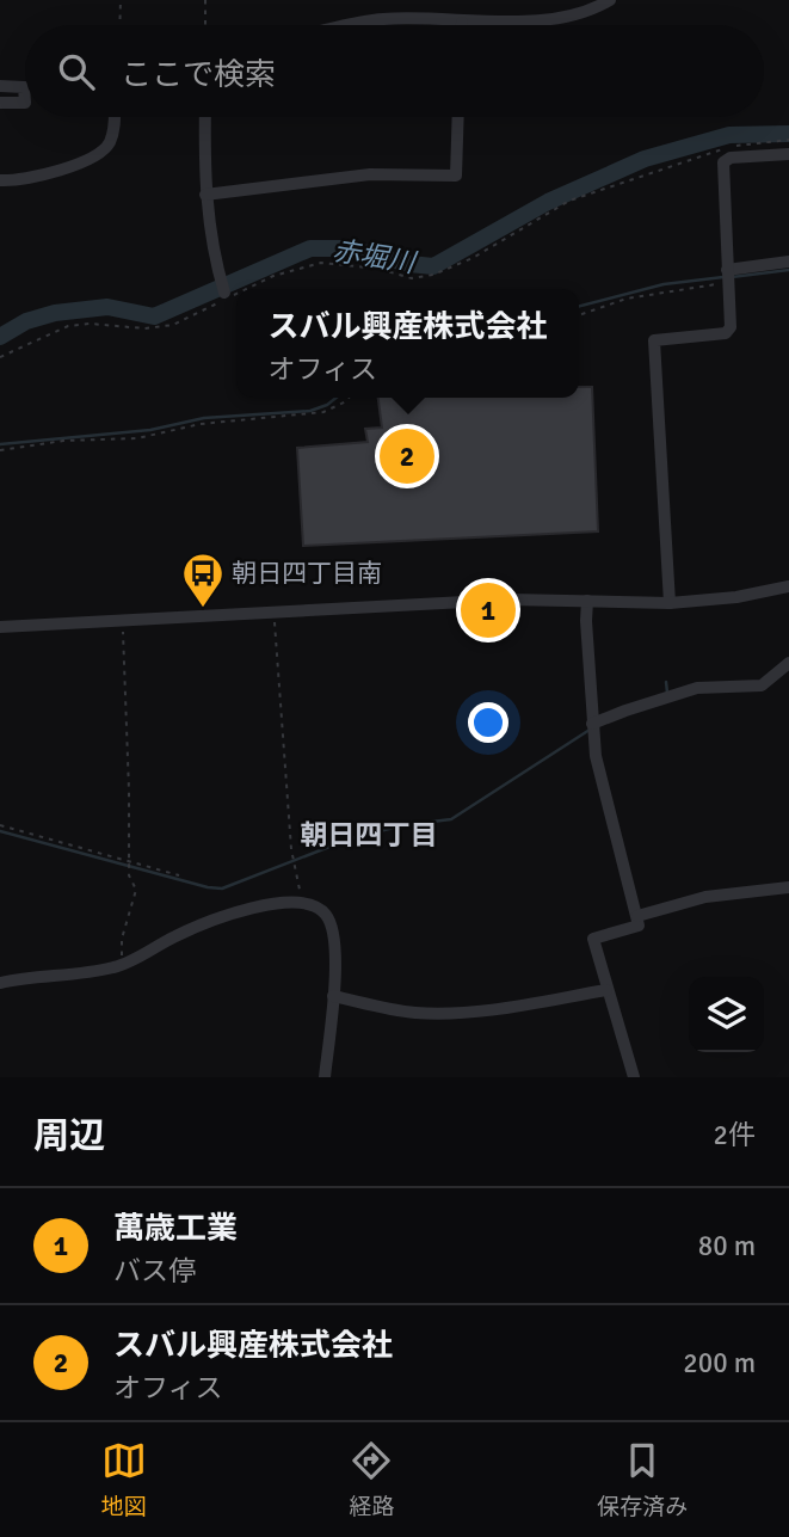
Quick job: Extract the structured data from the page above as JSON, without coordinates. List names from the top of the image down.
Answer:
{
  "districts": ["朝日四丁目"],
  "water": ["赤堀川"],
  "places": {
    "bus stop": ["朝日四丁目南"]
  },
  "page": {
    "search": "ここで検索",
    "popup": ["スバル興産株式会社", "オフィス"],
    "pins": ["2", "1"],
    "heading": ["周辺", "2件"],
    "list": [
      {
        "mark": "1",
        "name": "萬歳工業",
        "note": "バス停",
        "value": "80 m"
      },
      {
        "mark": "2",
        "name": "スバル興産株式会社",
        "note": "オフィス",
        "value": "200 m"
      }
    ],
    "nav": ["地図", "経路", "保存済み"]
  }
}
